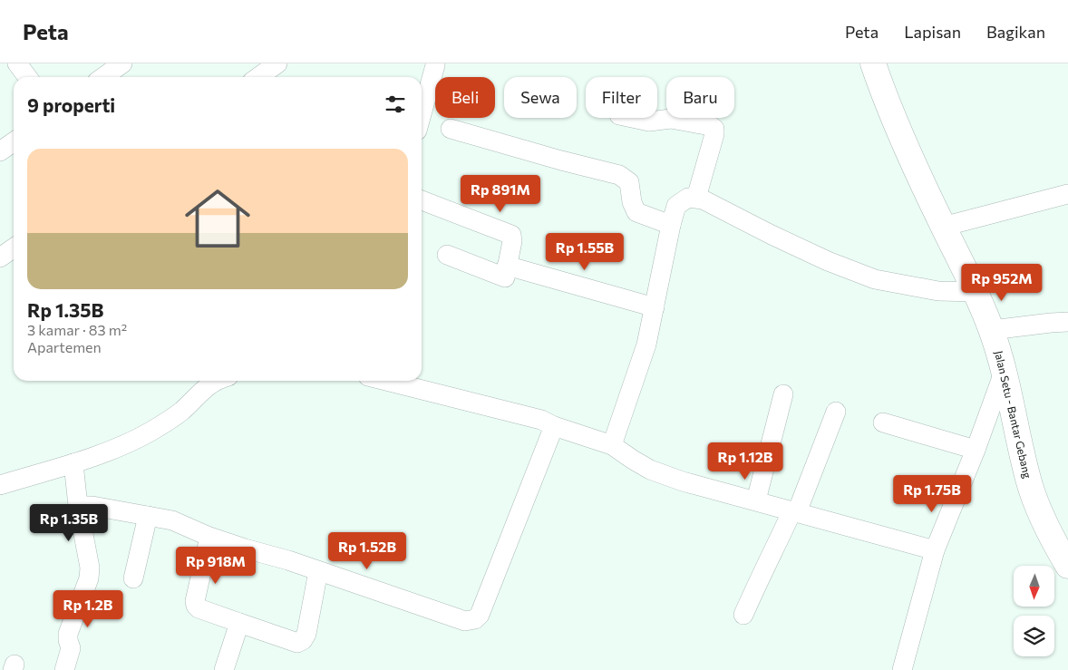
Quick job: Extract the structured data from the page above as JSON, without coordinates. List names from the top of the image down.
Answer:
{
  "streets": {
    "main road": ["Jalan Setu - Bantar Gebang"]
  },
  "north": "bottom",
  "page": {
    "header": "Peta",
    "nav": ["Peta", "Lapisan", "Bagikan"],
    "chip": [
      "Beli",
      "Sewa",
      "Filter",
      "Baru"
    ],
    "heading": "9 properti",
    "list": [
      {
        "name": "Rp 1.35B",
        "note": "3 kamar · 83 m² · Apartemen"
      }
    ],
    "price": [
      "Rp 891M",
      "Rp 1.55B",
      "Rp 952M",
      "Rp 1.12B",
      "Rp 1.75B",
      "Rp 1.35B",
      "Rp 1.52B",
      "Rp 918M",
      "Rp 1.2B"
    ]
  }
}
